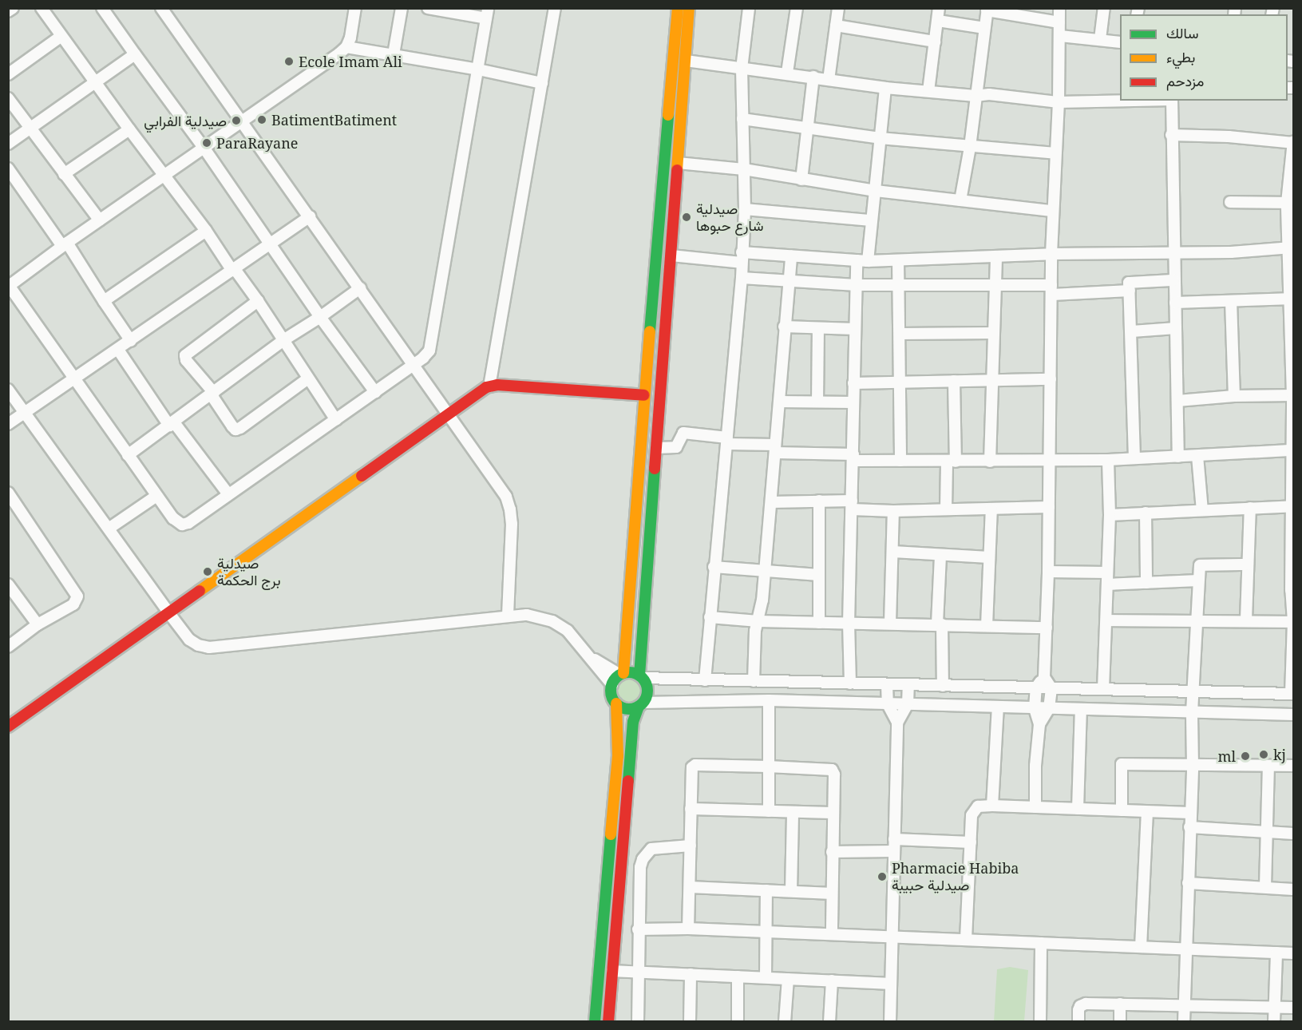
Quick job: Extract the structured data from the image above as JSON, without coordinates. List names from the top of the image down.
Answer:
{
  "places": [
    "Ecole Imam Ali",
    "BatimentBatiment",
    "صيدلية الفرابي",
    "ParaRayane",
    "صيدلية شارع حبوها",
    "صيدلية برج الحكمة",
    "kj",
    "ml",
    "Pharmacie Habiba صيدلية حبيبة"
  ],
  "legend": ["سالك", "بطيء", "مزدحم"]
}
